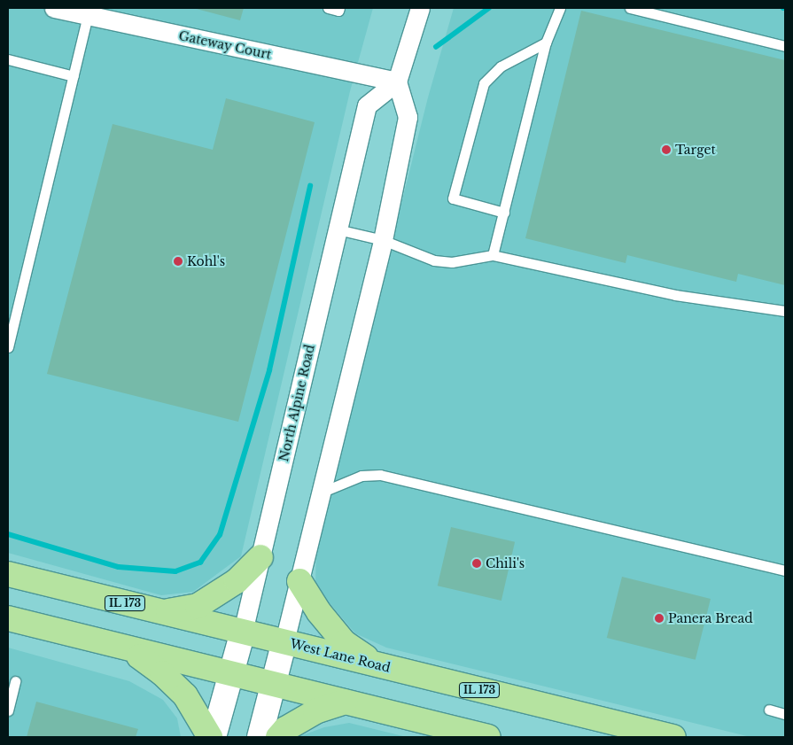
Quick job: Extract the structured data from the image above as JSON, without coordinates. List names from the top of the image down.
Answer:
{
  "streets": {
    "main road": ["North Alpine Road", "IL 173", "West Lane Road"],
    "street": ["Gateway Court"]
  },
  "crossings": [
    ["Gateway Court", "North Alpine Road"],
    ["North Alpine Road", "West Lane Road"]
  ],
  "places": [
    "Target",
    "Kohl's",
    "Chili's",
    "Panera Bread"
  ]
}
